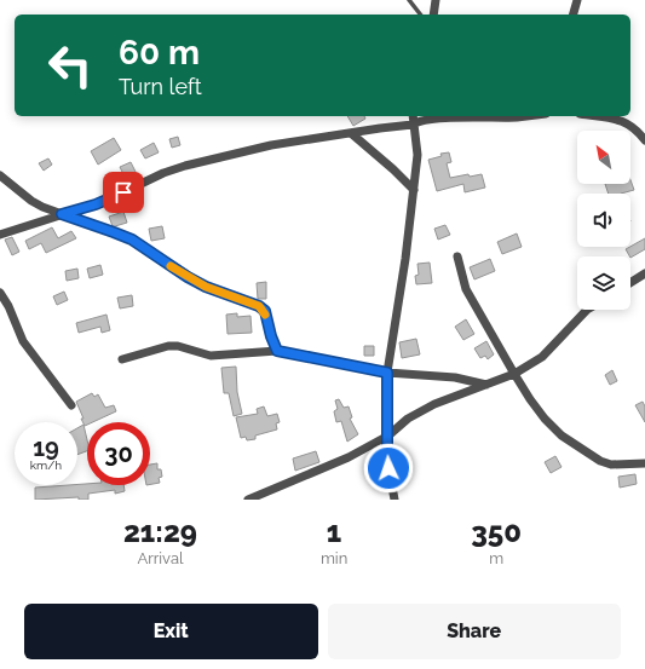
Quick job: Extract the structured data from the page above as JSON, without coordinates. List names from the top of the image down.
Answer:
{
  "north": "top left",
  "page": {
    "turn": ["60 m", "Turn left"],
    "speed": "19 km/h",
    "limit": "30",
    "eta": [
      "21:29",
      "Arrival",
      "1",
      "min",
      "350",
      "m"
    ],
    "buttons": ["Exit", "Share"]
  }
}
